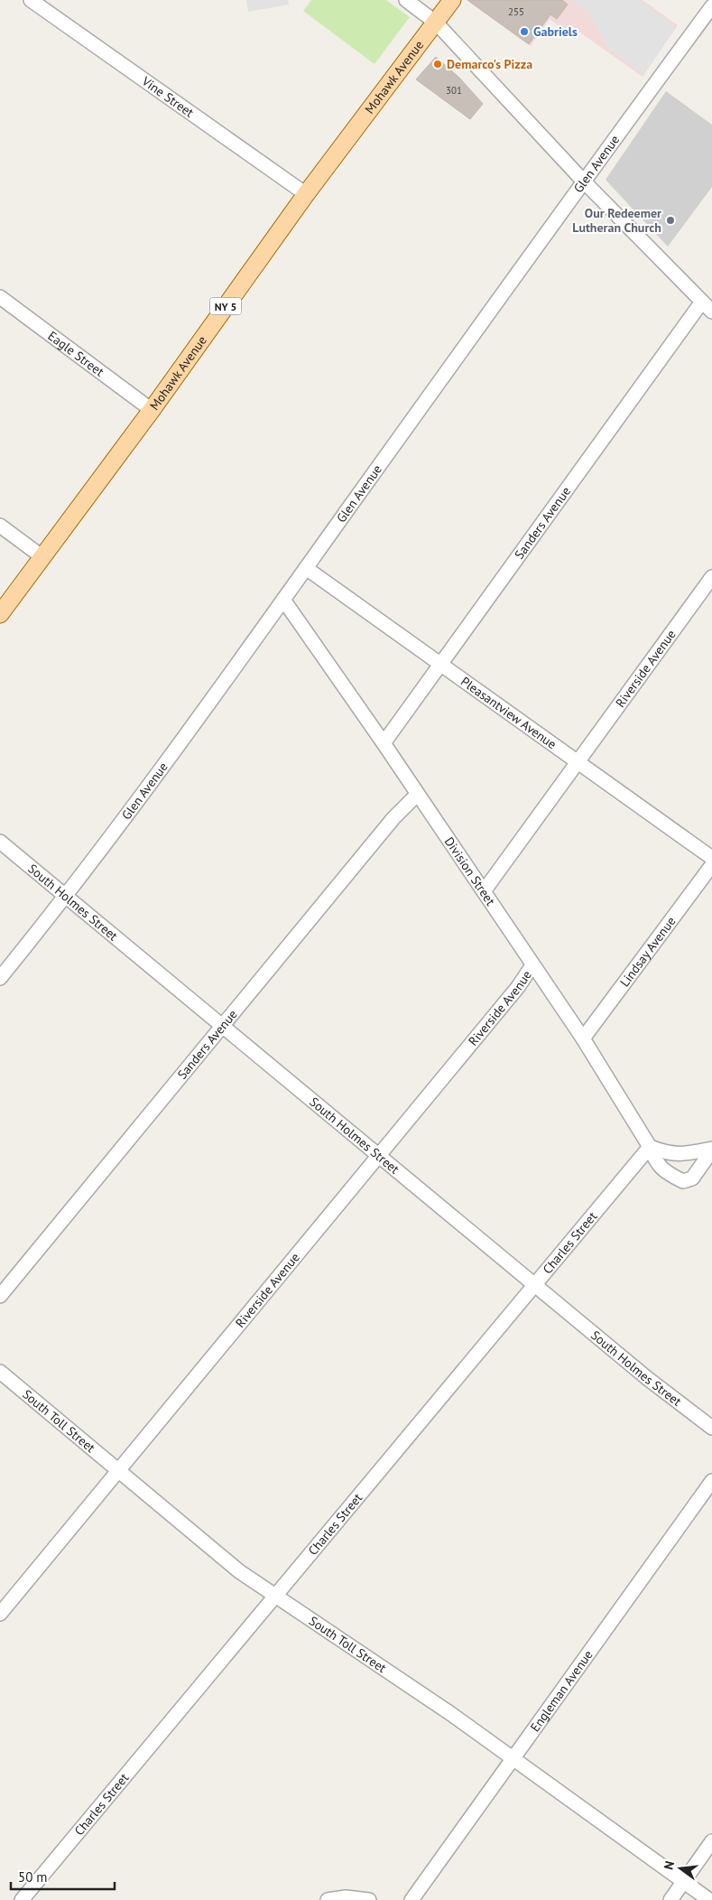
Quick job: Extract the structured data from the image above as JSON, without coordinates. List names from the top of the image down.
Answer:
{
  "streets": {
    "main road": ["Mohawk Avenue", "NY 5"],
    "street": [
      "Vine Street",
      "Glen Avenue",
      "Eagle Street",
      "Sanders Avenue",
      "Riverside Avenue",
      "Pleasantview Avenue",
      "Division Street",
      "South Holmes Street",
      "Lindsay Avenue",
      "Charles Street",
      "South Toll Street",
      "Engleman Avenue"
    ]
  },
  "crossings": [
    ["Mohawk Avenue", "Vine Street"],
    ["Mohawk Avenue", "Eagle Street"],
    ["Glen Avenue", "Pleasantview Avenue"],
    ["Glen Avenue", "Division Street"],
    ["Glen Avenue", "South Holmes Street"],
    ["Sanders Avenue", "Pleasantview Avenue"],
    ["Sanders Avenue", "Division Street"],
    ["Sanders Avenue", "South Holmes Street"],
    ["Riverside Avenue", "Pleasantview Avenue"],
    ["Riverside Avenue", "Division Street"],
    ["Riverside Avenue", "South Holmes Street"],
    ["Riverside Avenue", "South Toll Street"],
    ["Division Street", "Lindsay Avenue"],
    ["Division Street", "Charles Street"],
    ["South Holmes Street", "Charles Street"],
    ["Charles Street", "South Toll Street"],
    ["South Toll Street", "Engleman Avenue"]
  ],
  "places": ["Gabriels", "Demarco's Pizza", "Our Redeemer Lutheran Church"],
  "house_numbers": ["255", "301"],
  "scale_bar": "50 m",
  "north": "left"
}
